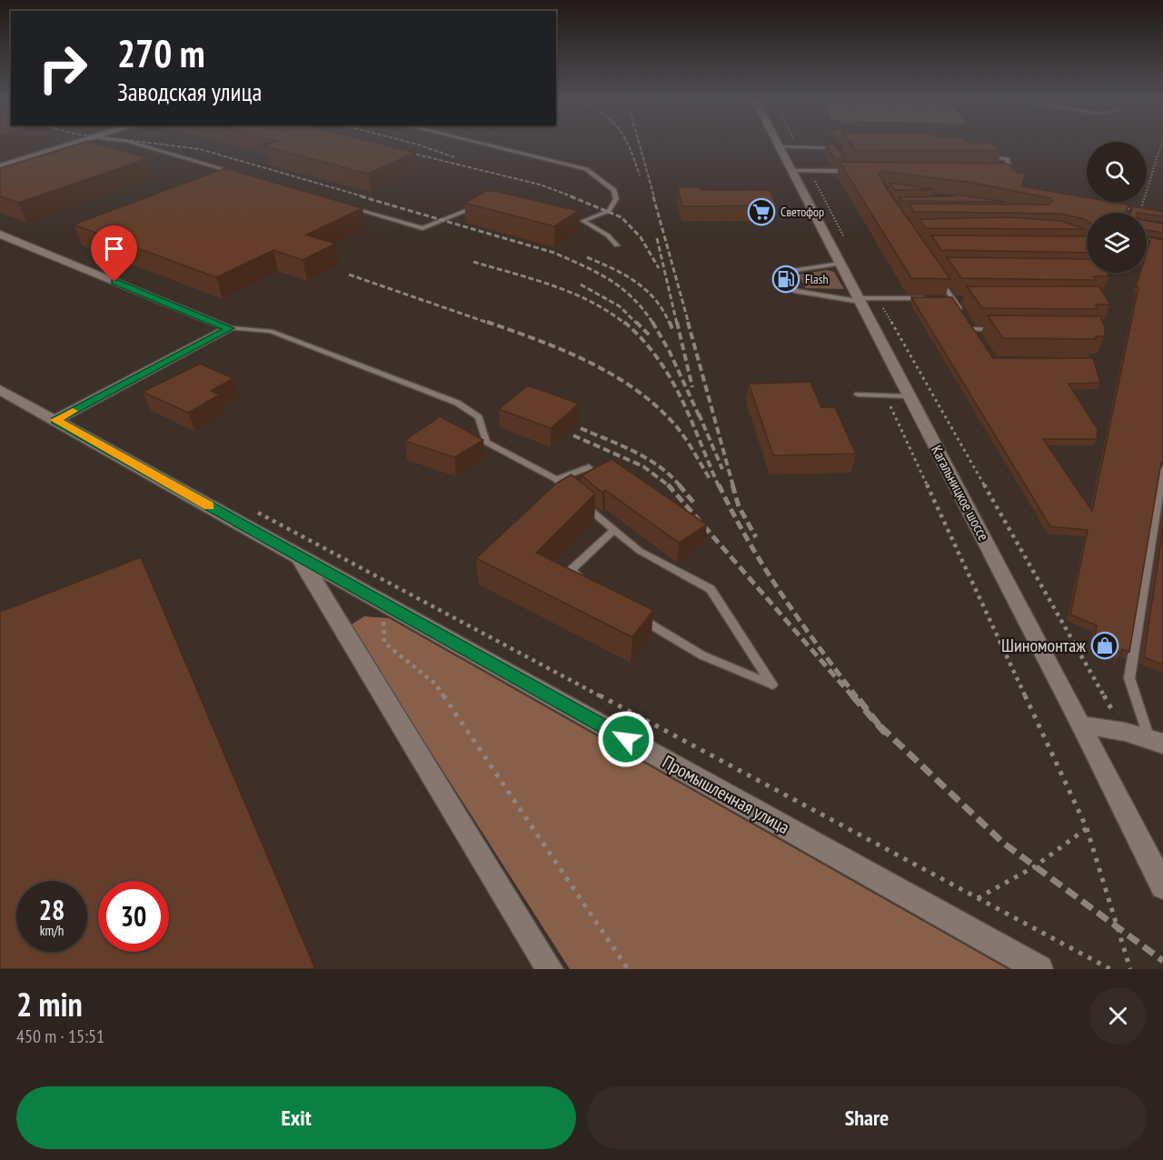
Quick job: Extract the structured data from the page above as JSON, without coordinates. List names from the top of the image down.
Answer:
{
  "streets": {
    "street": ["Кагальницкое шоссе", "Промышленная улица"]
  },
  "places": {
    "supermarket": ["Светофор"],
    "fuel station": ["Flash"],
    "shop": ["Шиномонтаж"]
  },
  "page": {
    "turn": ["270 m", "Заводская улица"],
    "speed": "28 km/h",
    "limit": "30",
    "heading": ["2 min", "450 m · 15:51"],
    "buttons": ["Exit", "Share"]
  }
}
